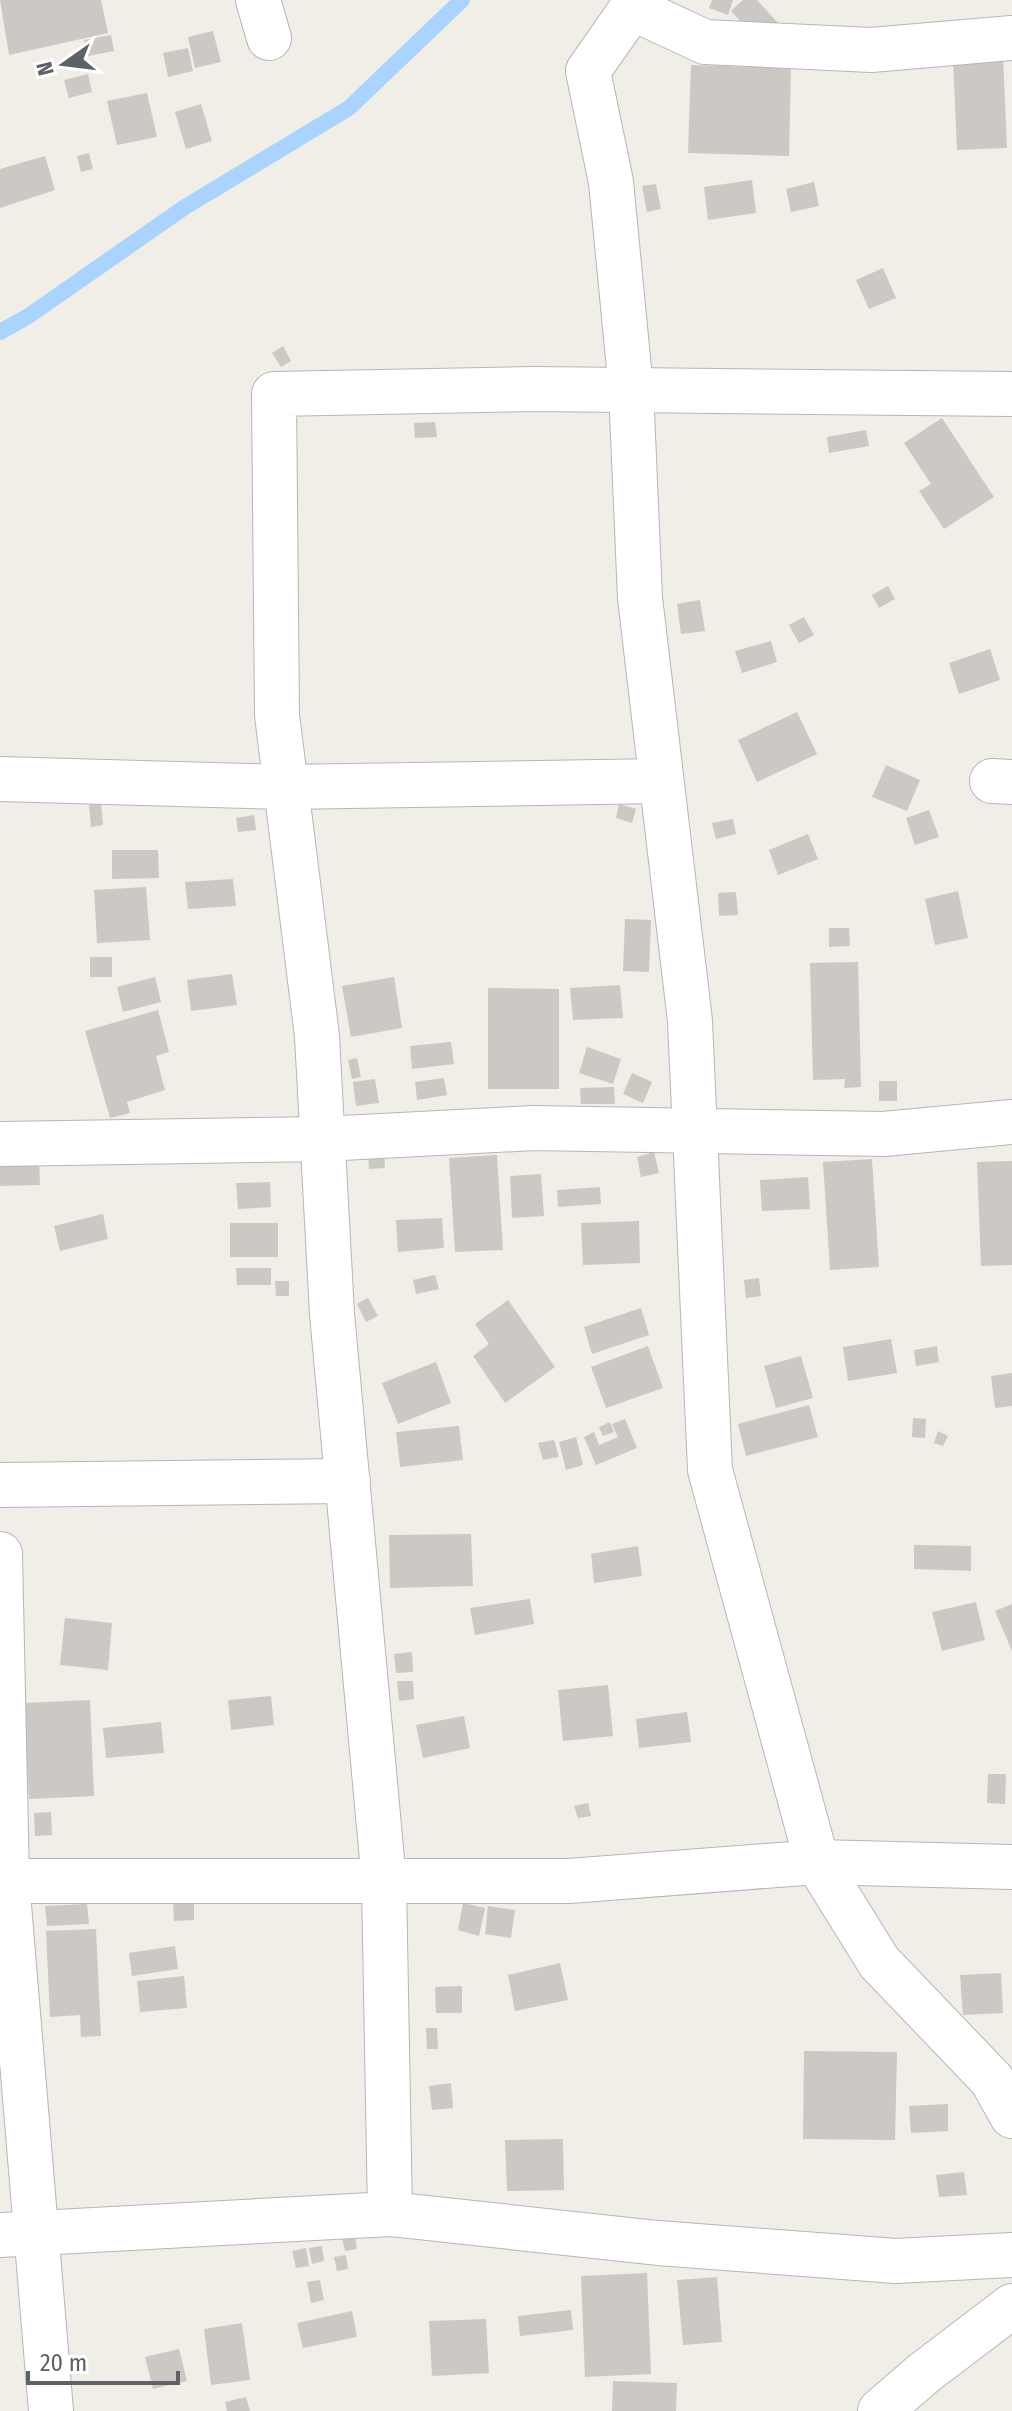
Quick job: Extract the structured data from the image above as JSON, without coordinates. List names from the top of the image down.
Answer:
{
  "scale_bar": "20 m",
  "north": "left"
}
